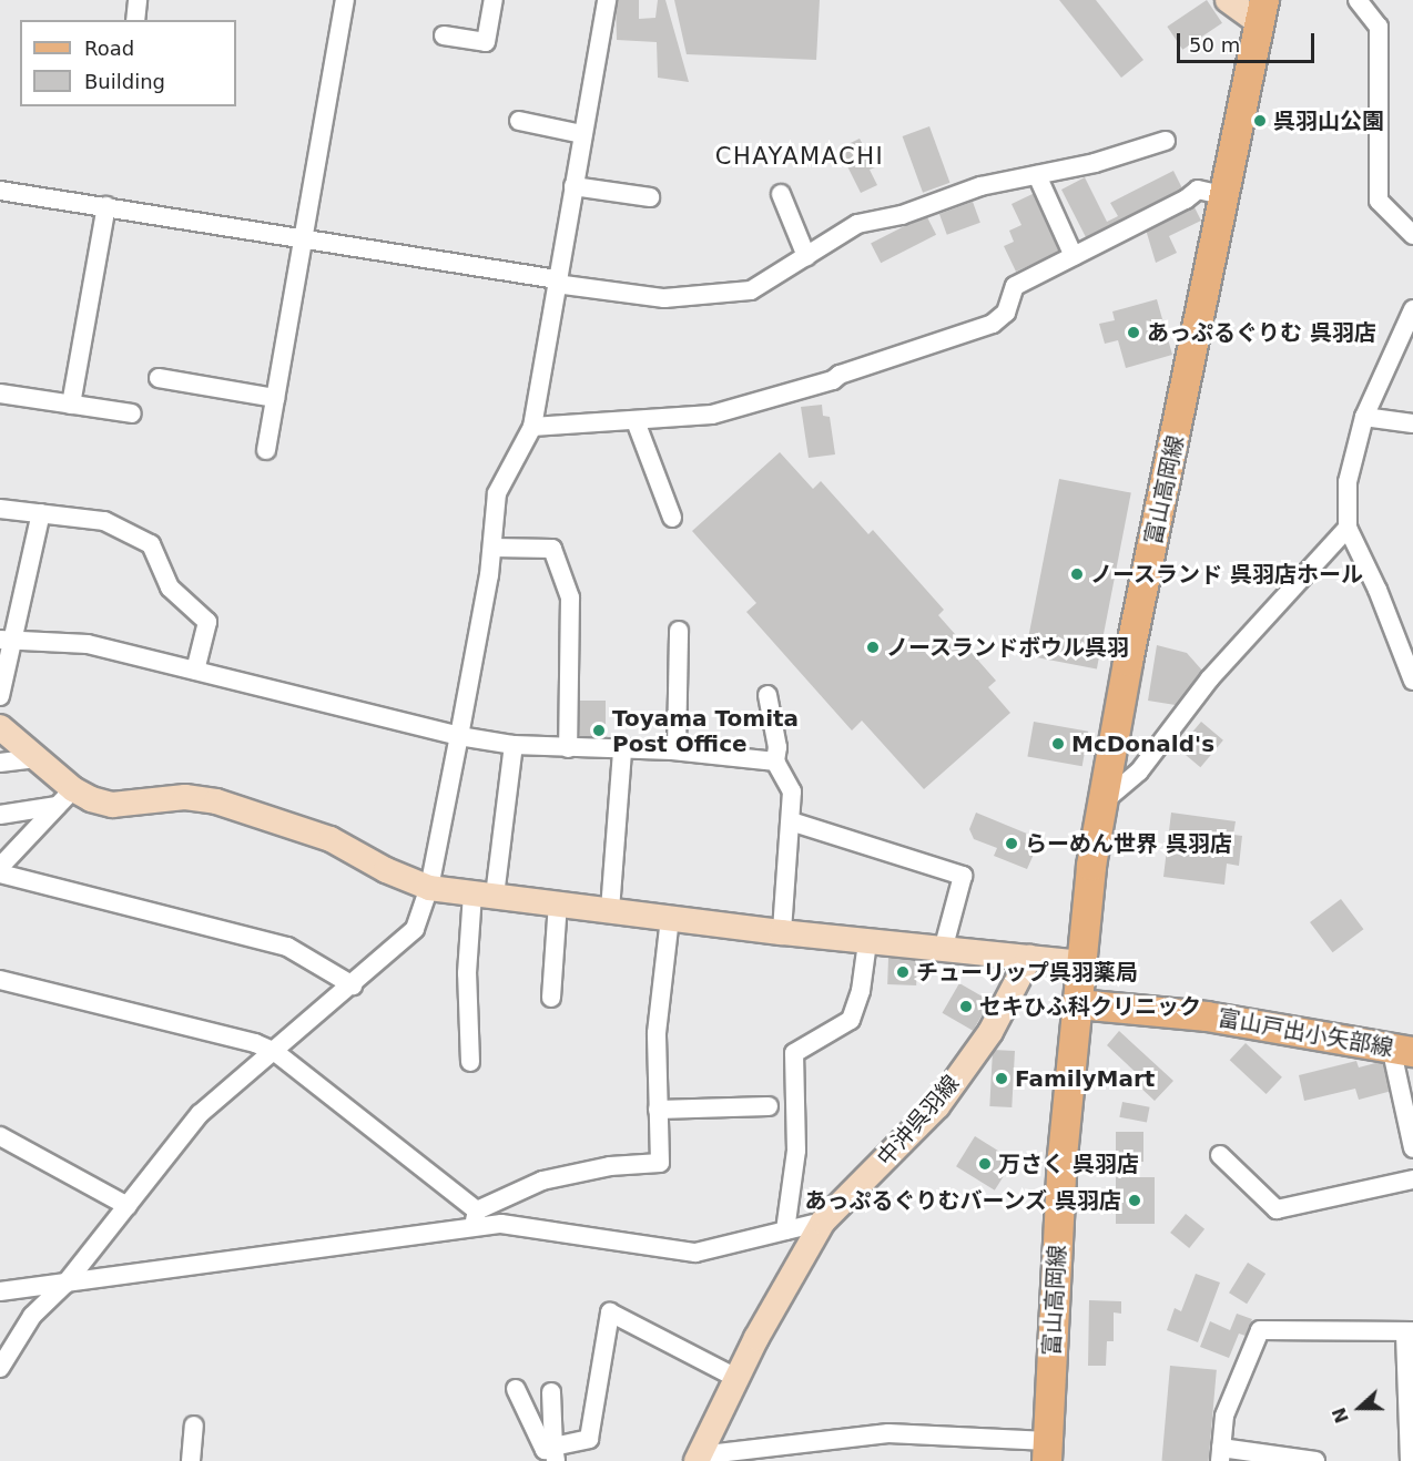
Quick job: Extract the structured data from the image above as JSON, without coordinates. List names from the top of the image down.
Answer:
{
  "streets": {
    "main road": ["富山高岡線", "富山戸出小矢部線"],
    "street": ["中沖呉羽線"]
  },
  "crossings": [
    ["富山高岡線", "富山戸出小矢部線"]
  ],
  "districts": ["CHAYAMACHI"],
  "places": [
    "呉羽山公園",
    "あっぷるぐりむ 呉羽店",
    "ノースランド 呉羽店ホール",
    "ノースランドボウル呉羽",
    "Toyama Tomita Post Office",
    "McDonald's",
    "らーめん世界 呉羽店",
    "チューリップ呉羽薬局",
    "セキひふ科クリニック",
    "FamilyMart",
    "万さく 呉羽店",
    "あっぷるぐりむバーンズ 呉羽店"
  ],
  "legend": ["Road", "Building"],
  "scale_bar": "50 m",
  "north": "left"
}
